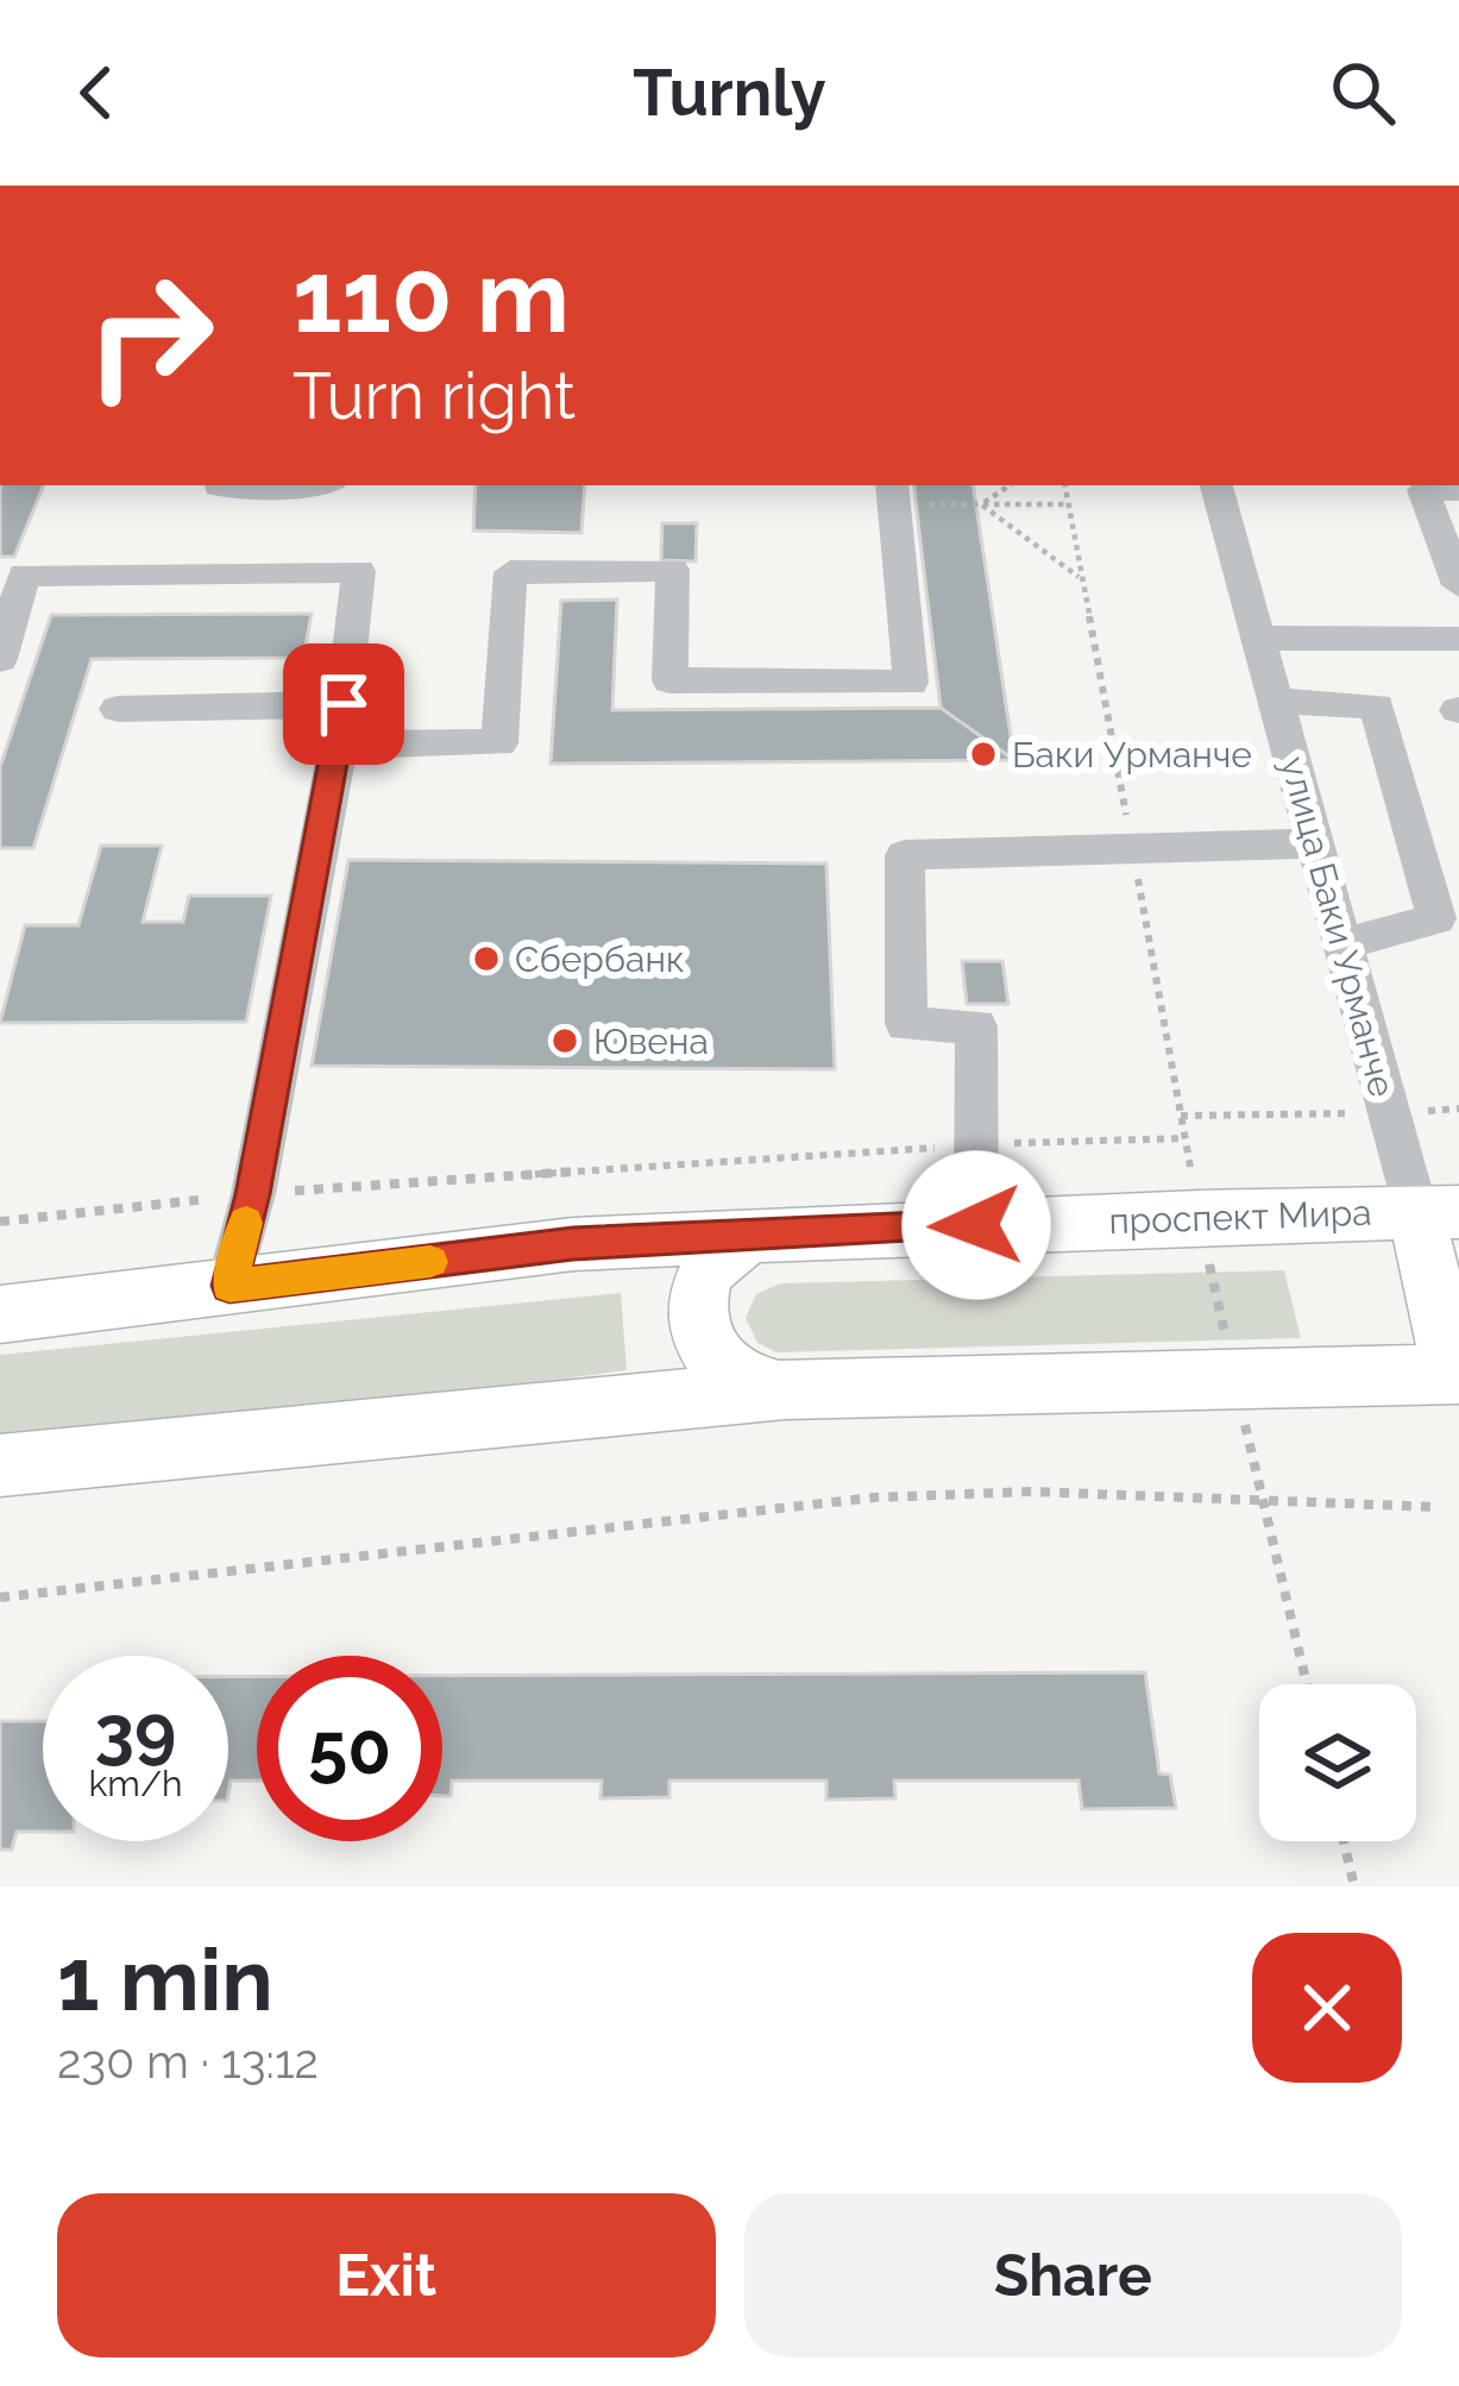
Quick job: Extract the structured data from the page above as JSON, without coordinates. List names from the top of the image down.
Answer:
{
  "streets": {
    "main road": ["улица Баки Урманче", "проспект Мира"]
  },
  "crossings": [
    ["улица Баки Урманче", "проспект Мира"]
  ],
  "places": ["Баки Урманче", "Сбербанк", "Ювена"],
  "page": {
    "header": "Turnly",
    "turn": ["110 m", "Turn right"],
    "speed": "39 km/h",
    "limit": "50",
    "heading": ["1 min", "230 m · 13:12"],
    "buttons": ["Exit", "Share"]
  }
}
